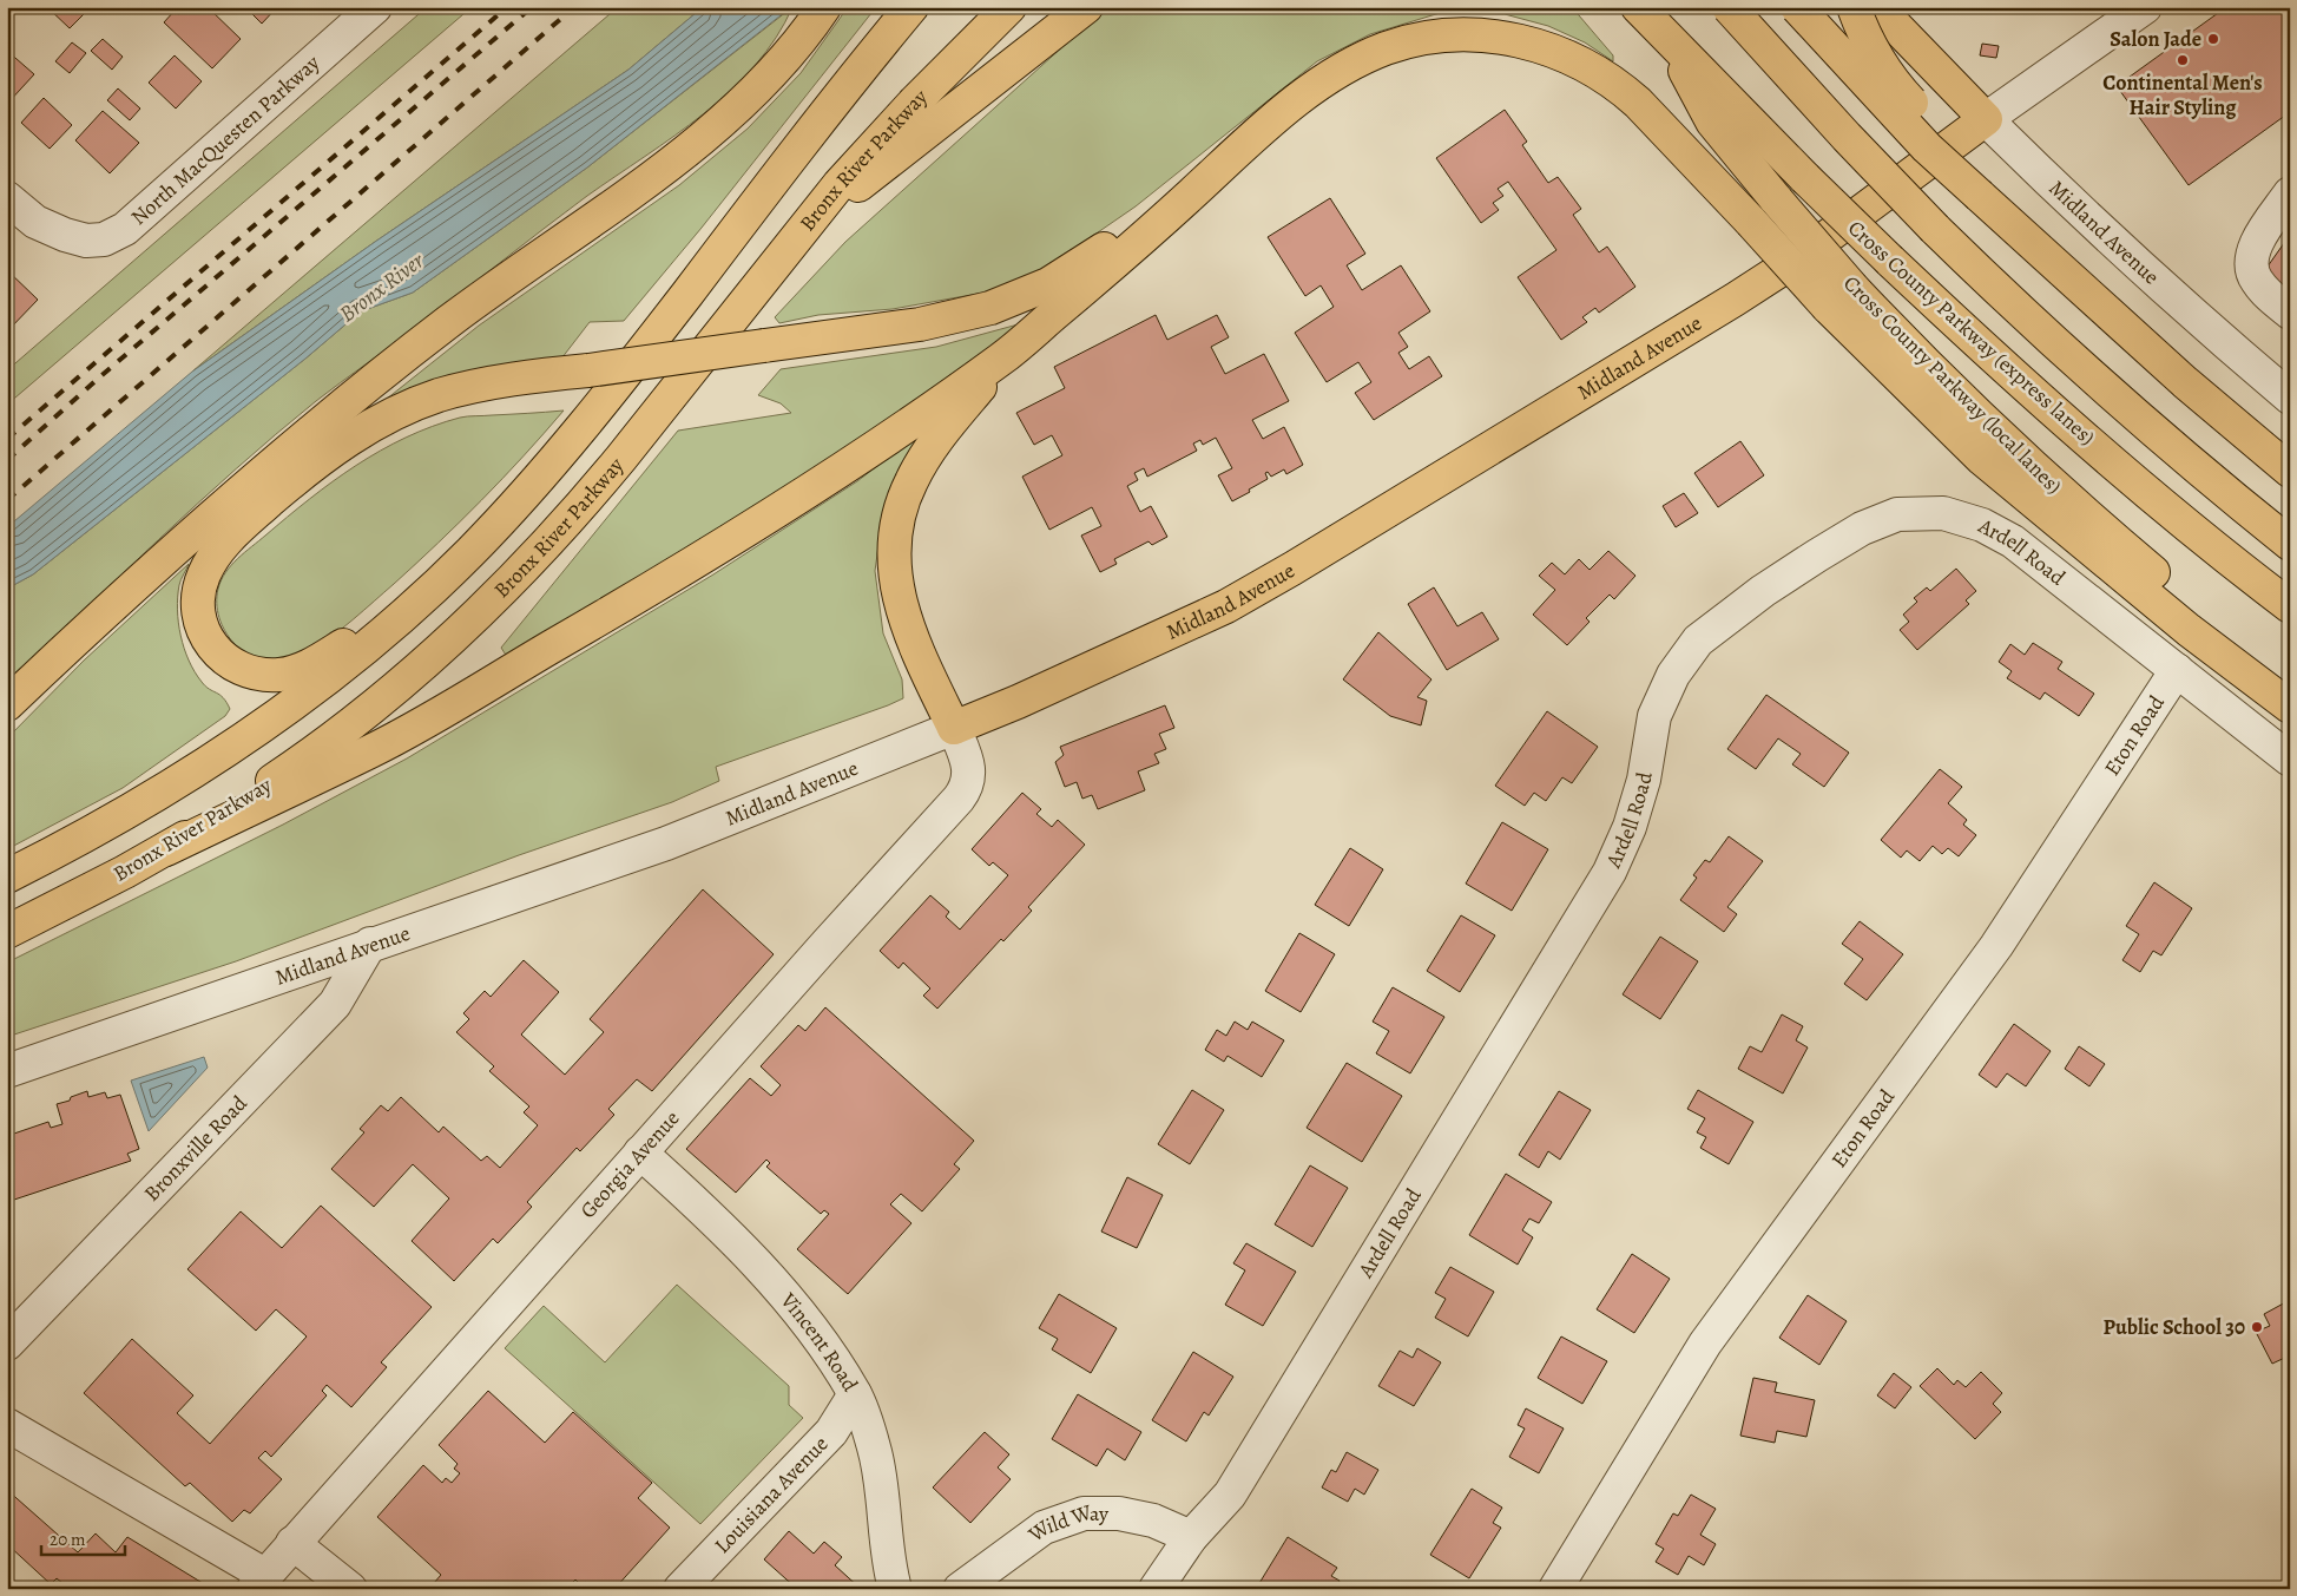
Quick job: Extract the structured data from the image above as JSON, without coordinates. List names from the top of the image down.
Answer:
{
  "streets": {
    "main road": [
      "Bronx River Parkway",
      "Midland Avenue",
      "Cross County Parkway (express lanes)",
      "Cross County Parkway (local lanes)"
    ],
    "street": [
      "North MacQuesten Parkway",
      "Ardell Road",
      "Eton Road",
      "Bronxville Road",
      "Georgia Avenue",
      "Vincent Road",
      "Louisiana Avenue",
      "Wild Way"
    ]
  },
  "crossings": [
    ["Midland Avenue", "Bronxville Road"],
    ["Midland Avenue", "Georgia Avenue"],
    ["Cross County Parkway (express lanes)", "Cross County Parkway (local lanes)"],
    ["Ardell Road", "Eton Road"],
    ["Ardell Road", "Wild Way"],
    ["Georgia Avenue", "Vincent Road"],
    ["Vincent Road", "Louisiana Avenue"]
  ],
  "water": ["Bronx River"],
  "places": ["Salon Jade", "Continental Men's Hair Styling", "Public School 30"],
  "scale_bar": "20 m"
}
